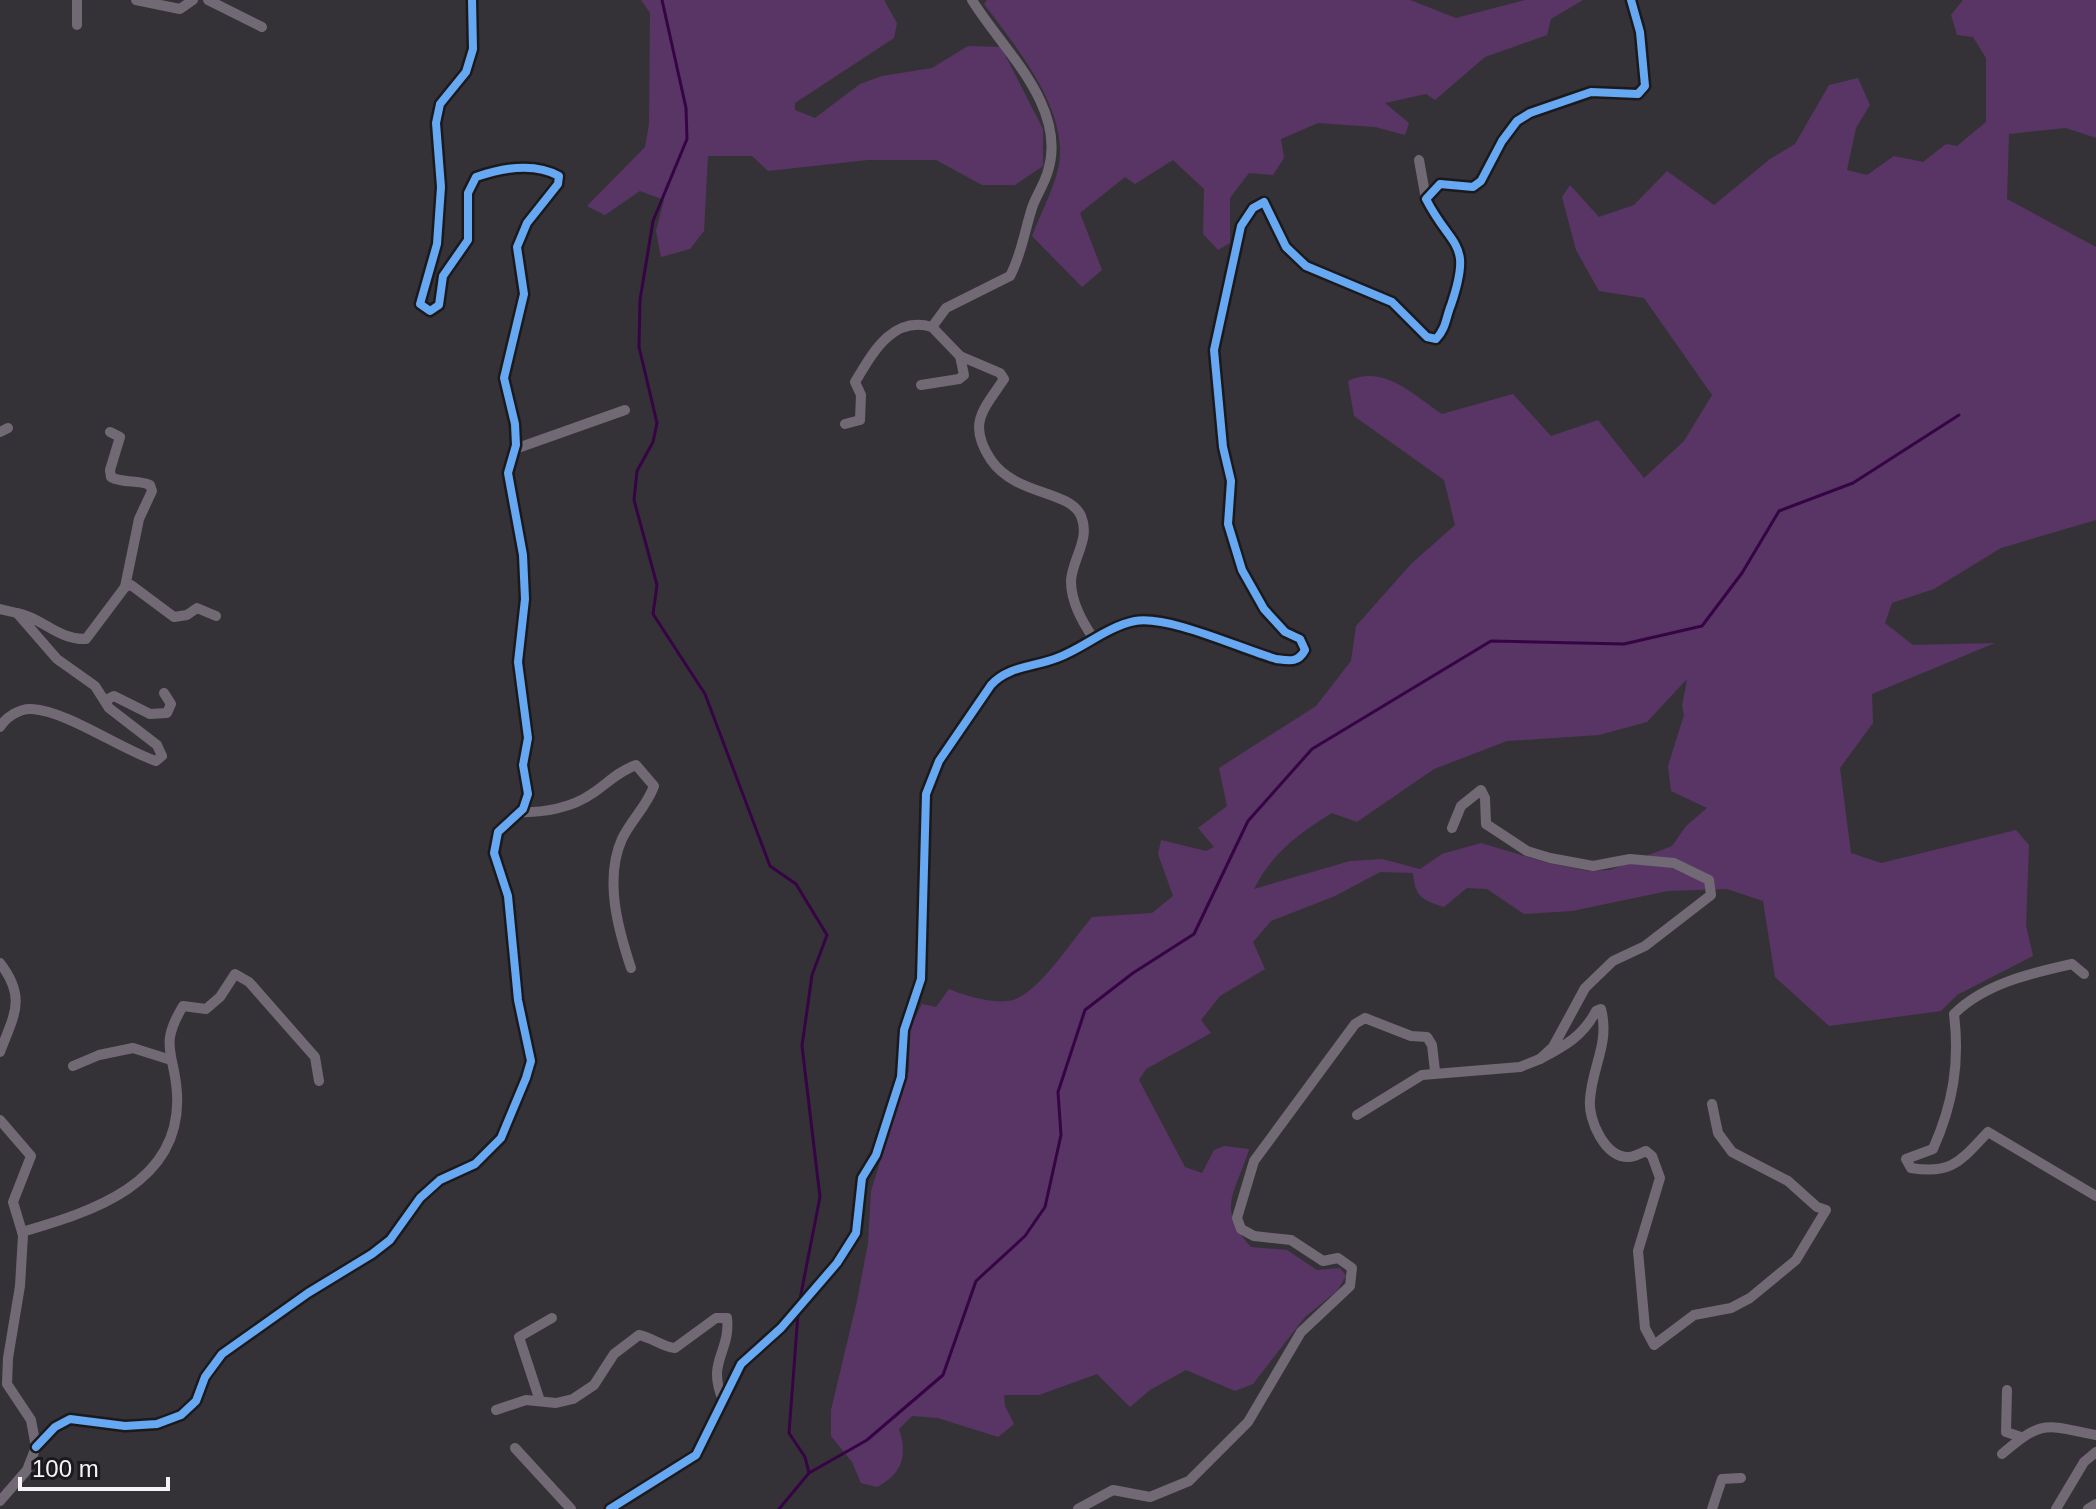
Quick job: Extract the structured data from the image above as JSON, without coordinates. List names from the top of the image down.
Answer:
{
  "scale_bar": "100 m"
}
